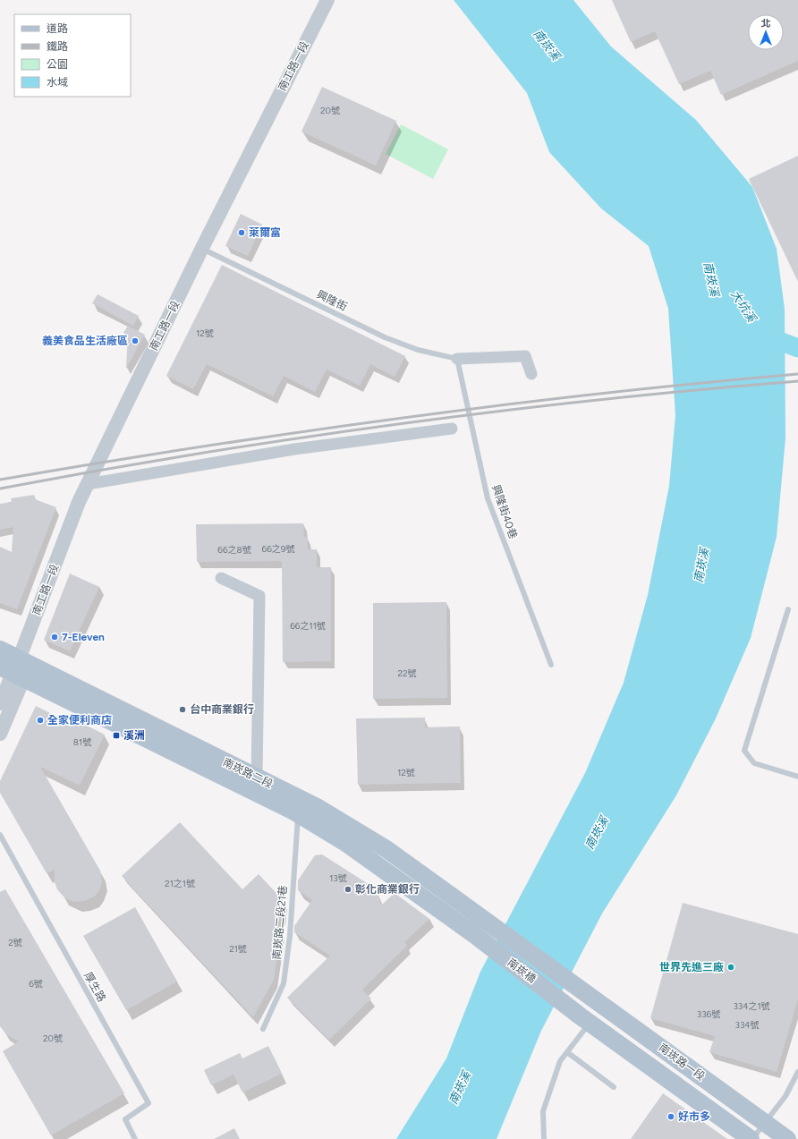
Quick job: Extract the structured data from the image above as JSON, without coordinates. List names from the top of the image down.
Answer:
{
  "streets": {
    "main road": ["南崁路二段", "南崁橋", "南崁路一段"],
    "street": ["南工路一段"],
    "lane": [
      "興隆街",
      "興隆街40巷",
      "南崁路二段21巷",
      "厚生路"
    ]
  },
  "crossings": [
    ["南工路一段", "興隆街"],
    ["南工路一段", "南崁路二段"],
    ["興隆街", "興隆街40巷"],
    ["南崁路二段", "南崁路二段21巷"],
    ["南崁路二段", "南崁橋"],
    ["南崁橋", "南崁路一段"]
  ],
  "water": ["南崁溪", "大坑溪"],
  "places": {
    "other": [
      "萊爾富",
      "義美食品生活廠區",
      "7-Eleven",
      "台中商業銀行",
      "全家便利商店",
      "彰化商業銀行",
      "世界先進三廠",
      "好市多"
    ],
    "transit": ["溪洲"]
  },
  "house_numbers": [
    "20號",
    "12號",
    "66之9號",
    "66之8號",
    "66之11號",
    "22號",
    "81號",
    "12號",
    "13號",
    "21之1號",
    "2號",
    "21號",
    "6號",
    "334之1號",
    "336號",
    "334號",
    "20號"
  ],
  "legend": [
    "道路",
    "鐵路",
    "公園",
    "水域"
  ],
  "north": "top"
}
